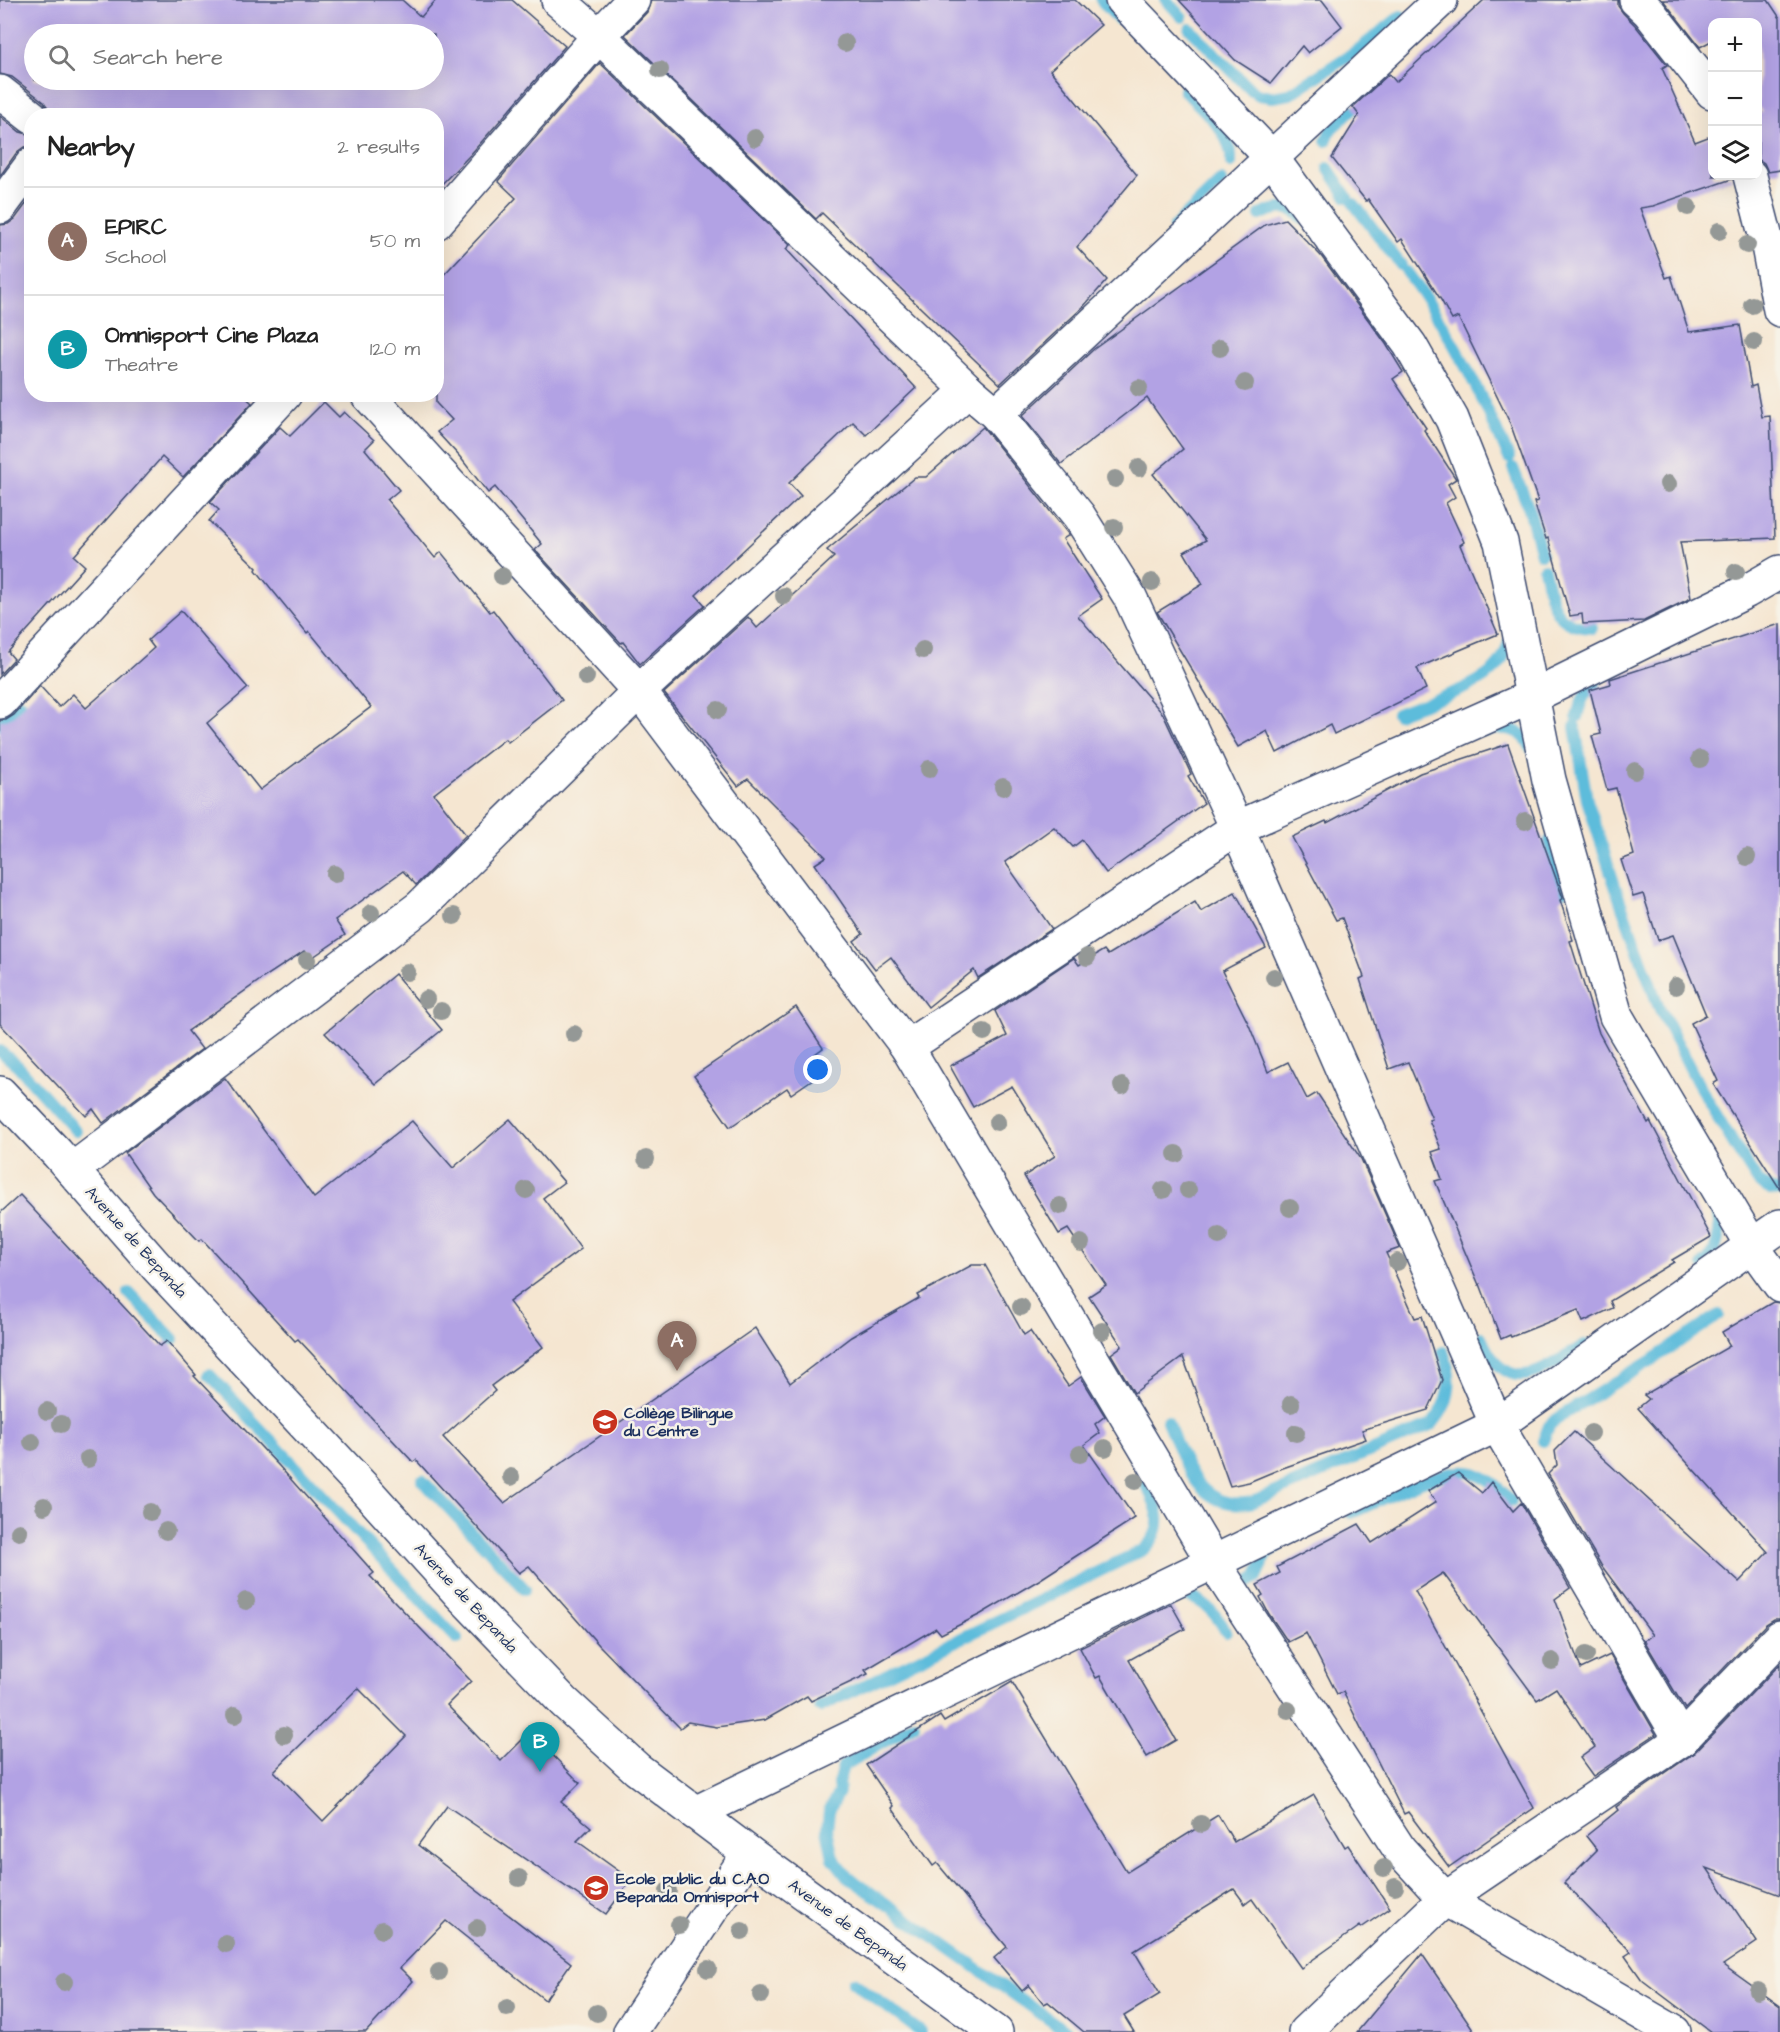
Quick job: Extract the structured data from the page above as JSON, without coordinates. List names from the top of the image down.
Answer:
{
  "streets": {
    "street": ["Avenue de Bepanda"]
  },
  "places": {
    "school or university": ["Collège Bilingue du Centre", "Ecole public du C.A.O Bepanda Omnisport"]
  },
  "page": {
    "map_buttons": ["+", "−"],
    "search": "Search here",
    "heading": ["Nearby", "2 results"],
    "list": [
      {
        "mark": "A",
        "name": "EPIRC",
        "note": "School",
        "value": "50 m"
      },
      {
        "mark": "B",
        "name": "Omnisport Cine Plaza",
        "note": "Theatre",
        "value": "120 m"
      }
    ],
    "pins": ["A", "B"]
  }
}
